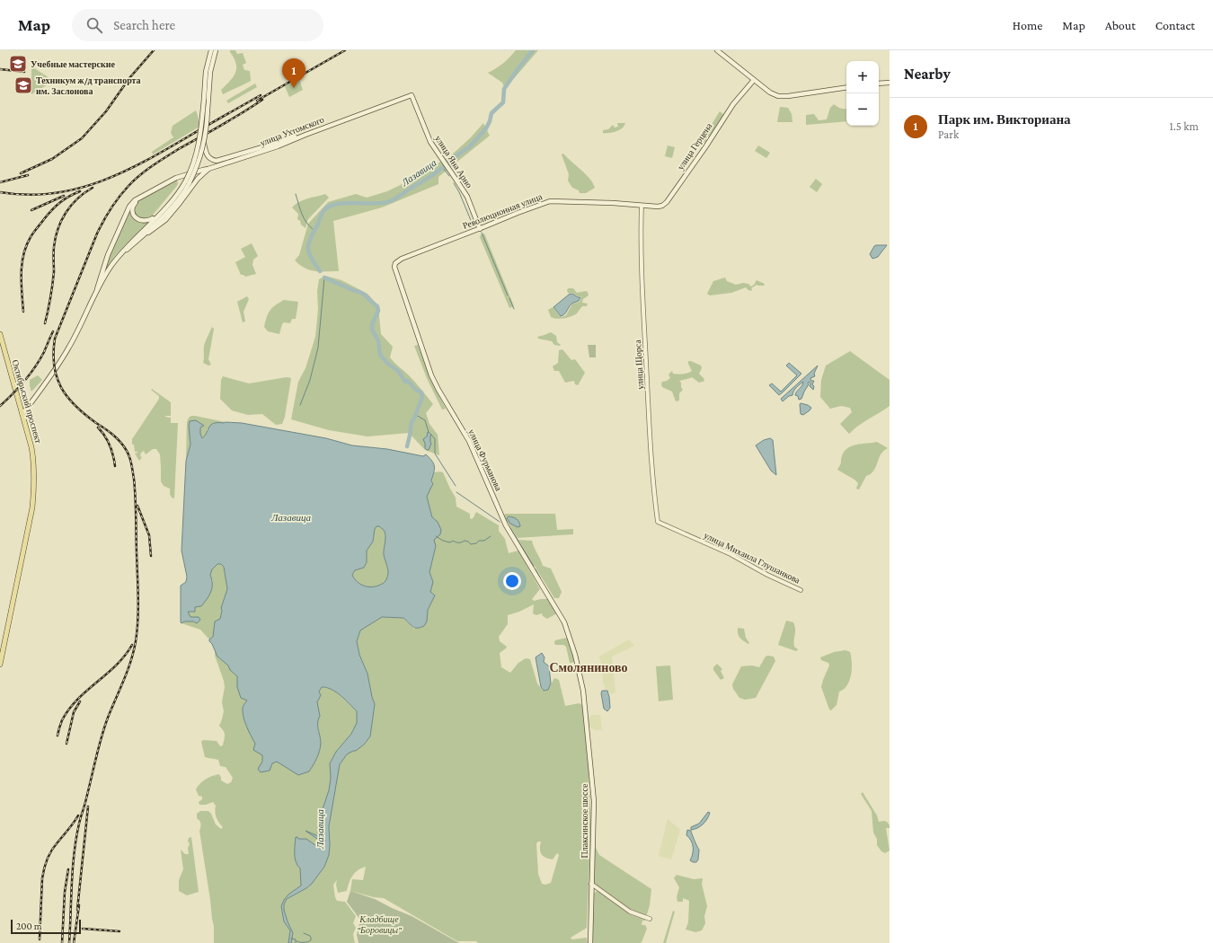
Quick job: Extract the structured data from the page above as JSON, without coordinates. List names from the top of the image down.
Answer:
{
  "streets": {
    "main road": [
      "улица Ухтомского",
      "улица Герцена",
      "улица Яна Арно",
      "Революционная улица",
      "Октябрьский проспект",
      "улица Фурманова",
      "Плаксинское шоссе"
    ],
    "street": ["улица Щорса", "улица Михаила Глушанкова"]
  },
  "crossings": [
    ["улица Ухтомского", "улица Яна Арно"],
    ["улица Герцена", "Революционная улица"],
    ["улица Герцена", "улица Щорса"],
    ["улица Яна Арно", "Революционная улица"],
    ["Революционная улица", "улица Щорса"],
    ["Революционная улица", "улица Фурманова"],
    ["улица Щорса", "улица Михаила Глушанкова"],
    ["улица Фурманова", "Плаксинское шоссе"]
  ],
  "districts": ["Смоляниново"],
  "water": ["Лазавица"],
  "parks": ["Кладбище \"Боровицы\""],
  "places": {
    "school or university": ["Учебные мастерские", "Техникум ж/д транспорта им. Заслонова"]
  },
  "scale_bar": "200 m",
  "page": {
    "header": "Map",
    "search": "Search here",
    "nav": [
      "Home",
      "Map",
      "About",
      "Contact"
    ],
    "heading": "Nearby",
    "pins": "1",
    "map_buttons": ["+", "−"],
    "list": [
      {
        "mark": "1",
        "name": "Парк им. Викториана",
        "note": "Park",
        "value": "1.5 km"
      }
    ],
    "scale": "200 m"
  }
}
